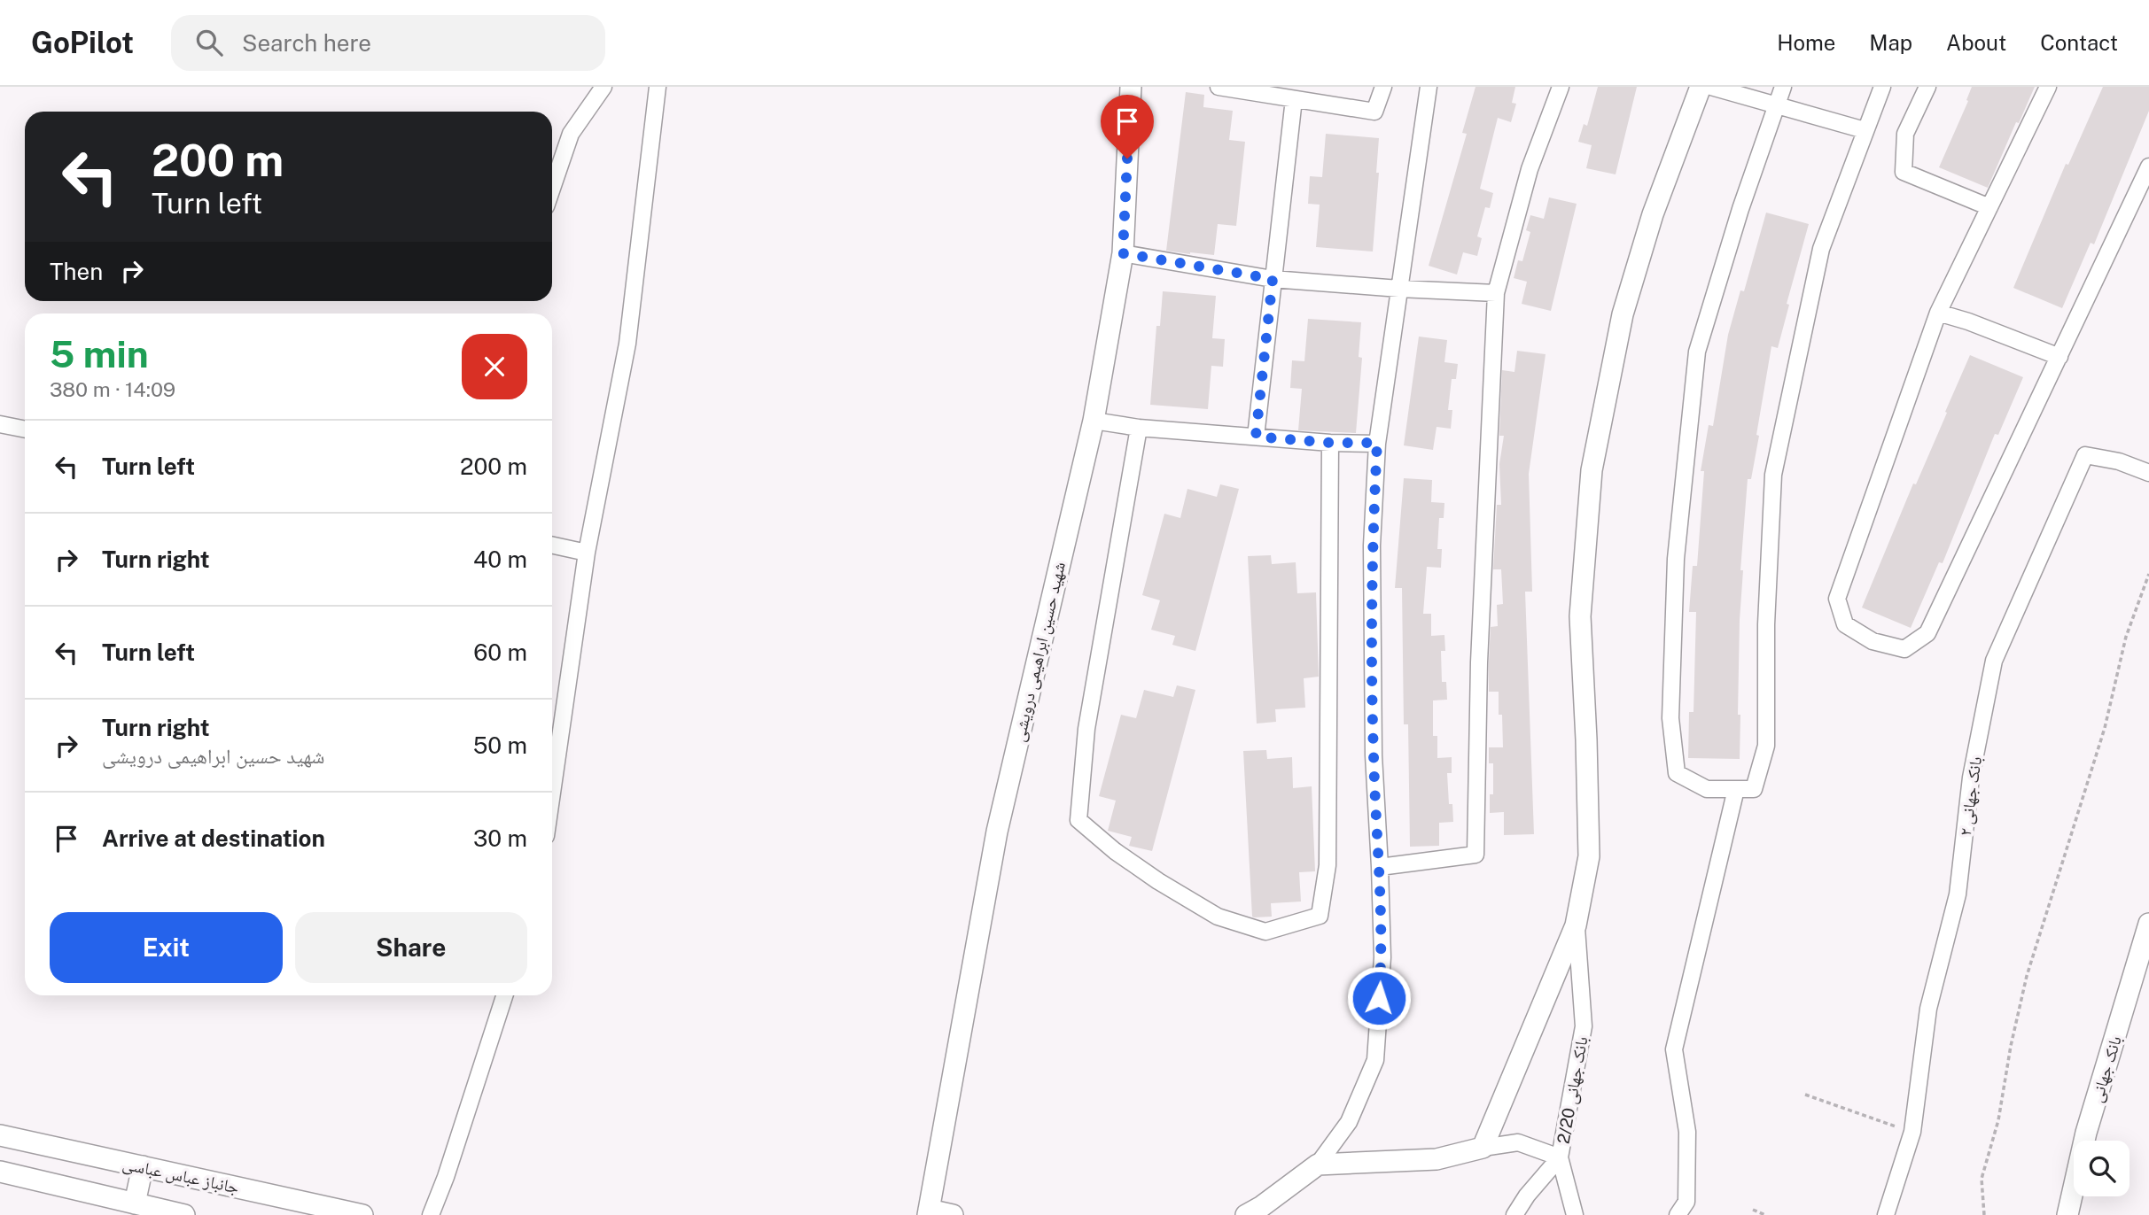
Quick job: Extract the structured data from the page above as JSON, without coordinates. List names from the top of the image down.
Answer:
{
  "streets": {
    "street": [
      "شهید حسین ابراهیمی درویشی",
      "بانک جهانی ۲",
      "بانک جهانی",
      "بانک جهانی 2/20",
      "جانباز عباس عباسی"
    ]
  },
  "page": {
    "header": "GoPilot",
    "search": "Search here",
    "nav": [
      "Home",
      "Map",
      "About",
      "Contact"
    ],
    "turn": ["200 m", "Turn left"],
    "then": "Then",
    "heading": ["5 min", "380 m · 14:09"],
    "list": [
      {
        "name": "Turn left",
        "value": "200 m"
      },
      {
        "name": "Turn right",
        "value": "40 m"
      },
      {
        "name": "Turn left",
        "value": "60 m"
      },
      {
        "name": "Turn right",
        "note": "شهید حسین ابراهیمی درویشی",
        "value": "50 m"
      },
      {
        "name": "Arrive at destination",
        "value": "30 m"
      }
    ],
    "buttons": ["Exit", "Share"]
  }
}
